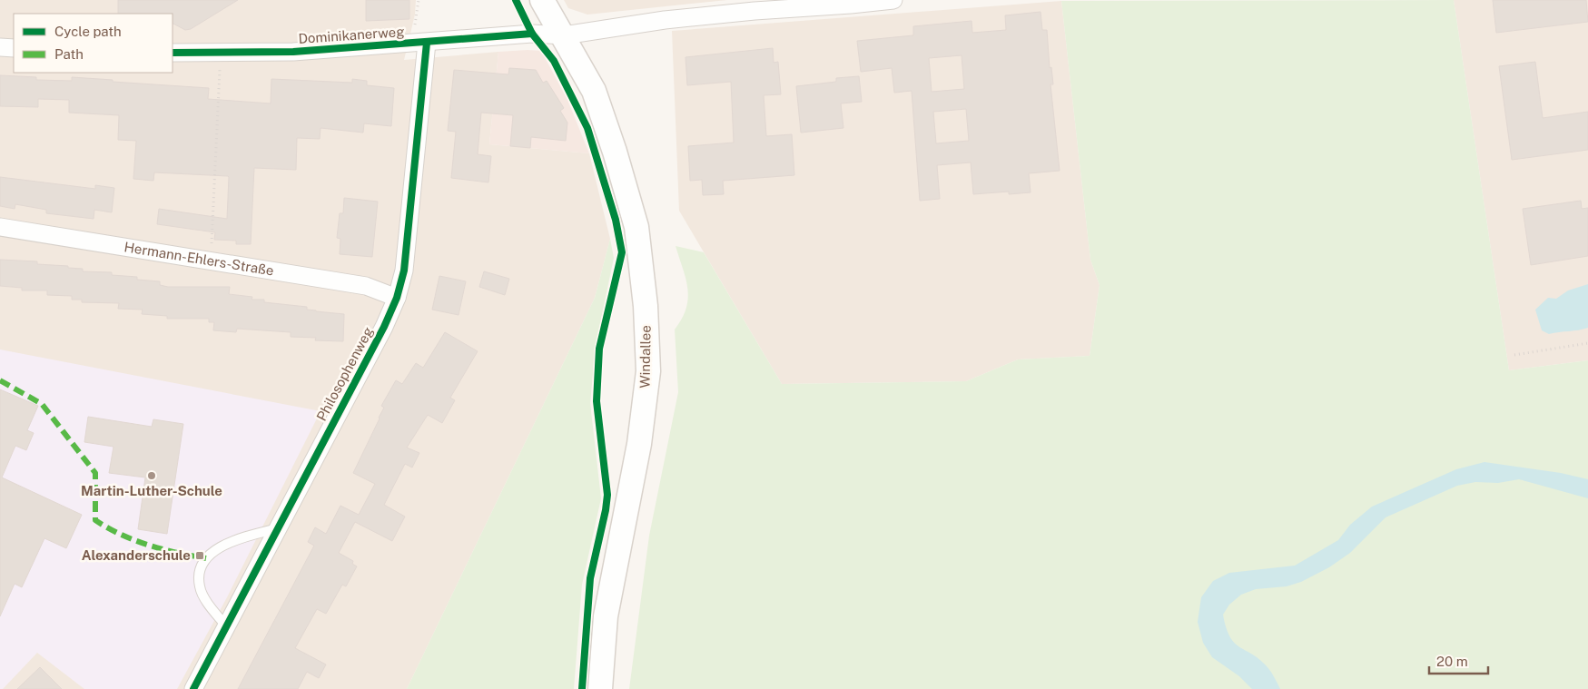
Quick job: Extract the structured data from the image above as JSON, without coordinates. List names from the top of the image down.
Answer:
{
  "streets": {
    "main road": ["Windallee"],
    "street": ["Dominikanerweg", "Hermann-Ehlers-Straße", "Philosophenweg"]
  },
  "crossings": [
    ["Dominikanerweg", "Windallee"],
    ["Dominikanerweg", "Philosophenweg"],
    ["Hermann-Ehlers-Straße", "Philosophenweg"]
  ],
  "places": {
    "other": ["Martin-Luther-Schule"],
    "transit": ["Alexanderschule"]
  },
  "legend": ["Cycle path", "Path"],
  "scale_bar": "20 m"
}
